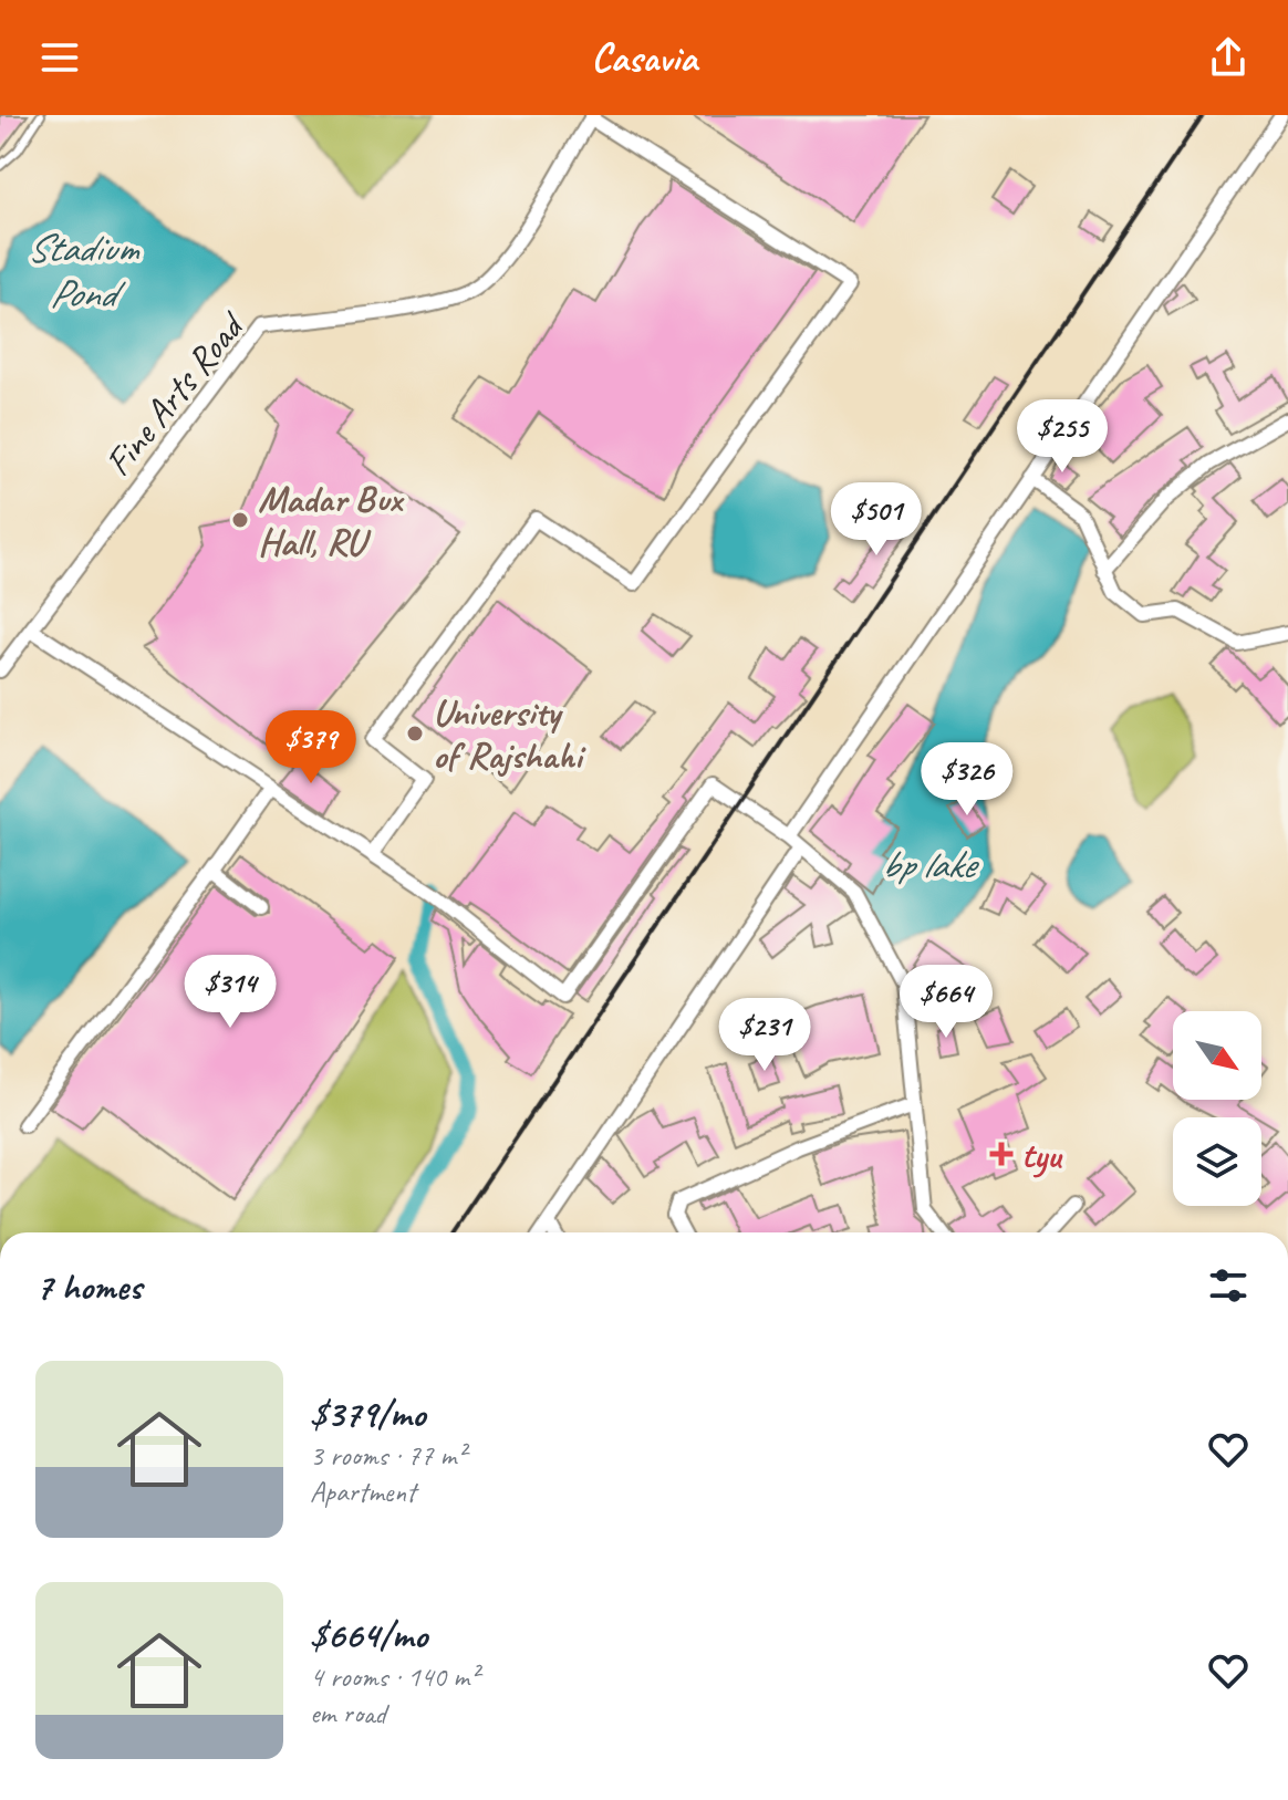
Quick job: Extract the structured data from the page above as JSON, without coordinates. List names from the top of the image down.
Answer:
{
  "streets": {
    "street": ["Fine Arts Road"]
  },
  "water": ["Stadium Pond", "bp lake"],
  "places": {
    "other": ["Madar Bux Hall, RU", "University of Rajshahi"],
    "health": ["tyu"]
  },
  "north": "bottom right",
  "page": {
    "header": "Casavia",
    "price": [
      "$255",
      "$501",
      "$379",
      "$326",
      "$314",
      "$664",
      "$231"
    ],
    "heading": "7 homes",
    "list": [
      {
        "name": "$379/mo",
        "note": "3 rooms · 77 m² · Apartment"
      },
      {
        "name": "$664/mo",
        "note": "4 rooms · 140 m² · em road"
      }
    ]
  }
}
